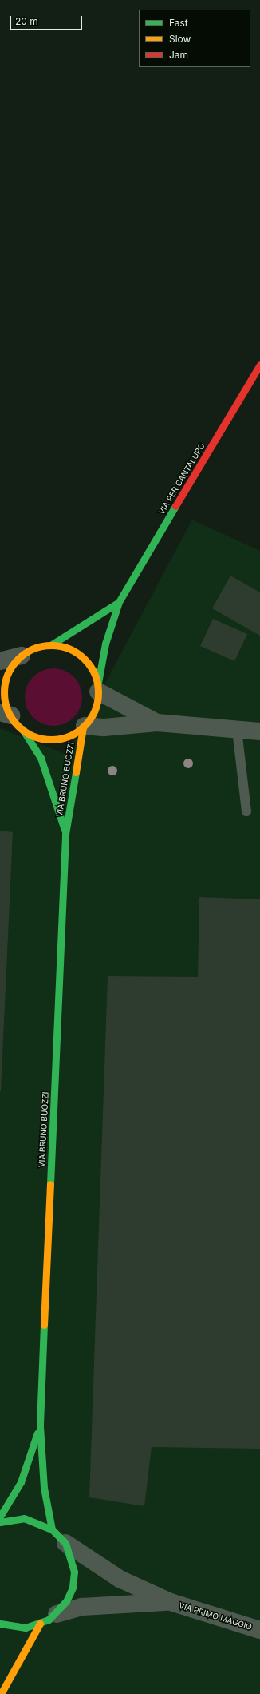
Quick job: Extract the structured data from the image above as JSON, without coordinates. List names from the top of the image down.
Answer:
{
  "streets": {
    "street": ["VIA PER CANTALUPO", "VIA BRUNO BUOZZI", "VIA PRIMO MAGGIO"]
  },
  "crossings": [
    ["VIA PER CANTALUPO", "VIA BRUNO BUOZZI"]
  ],
  "legend": ["Fast", "Slow", "Jam"],
  "scale_bar": "20 m"
}
